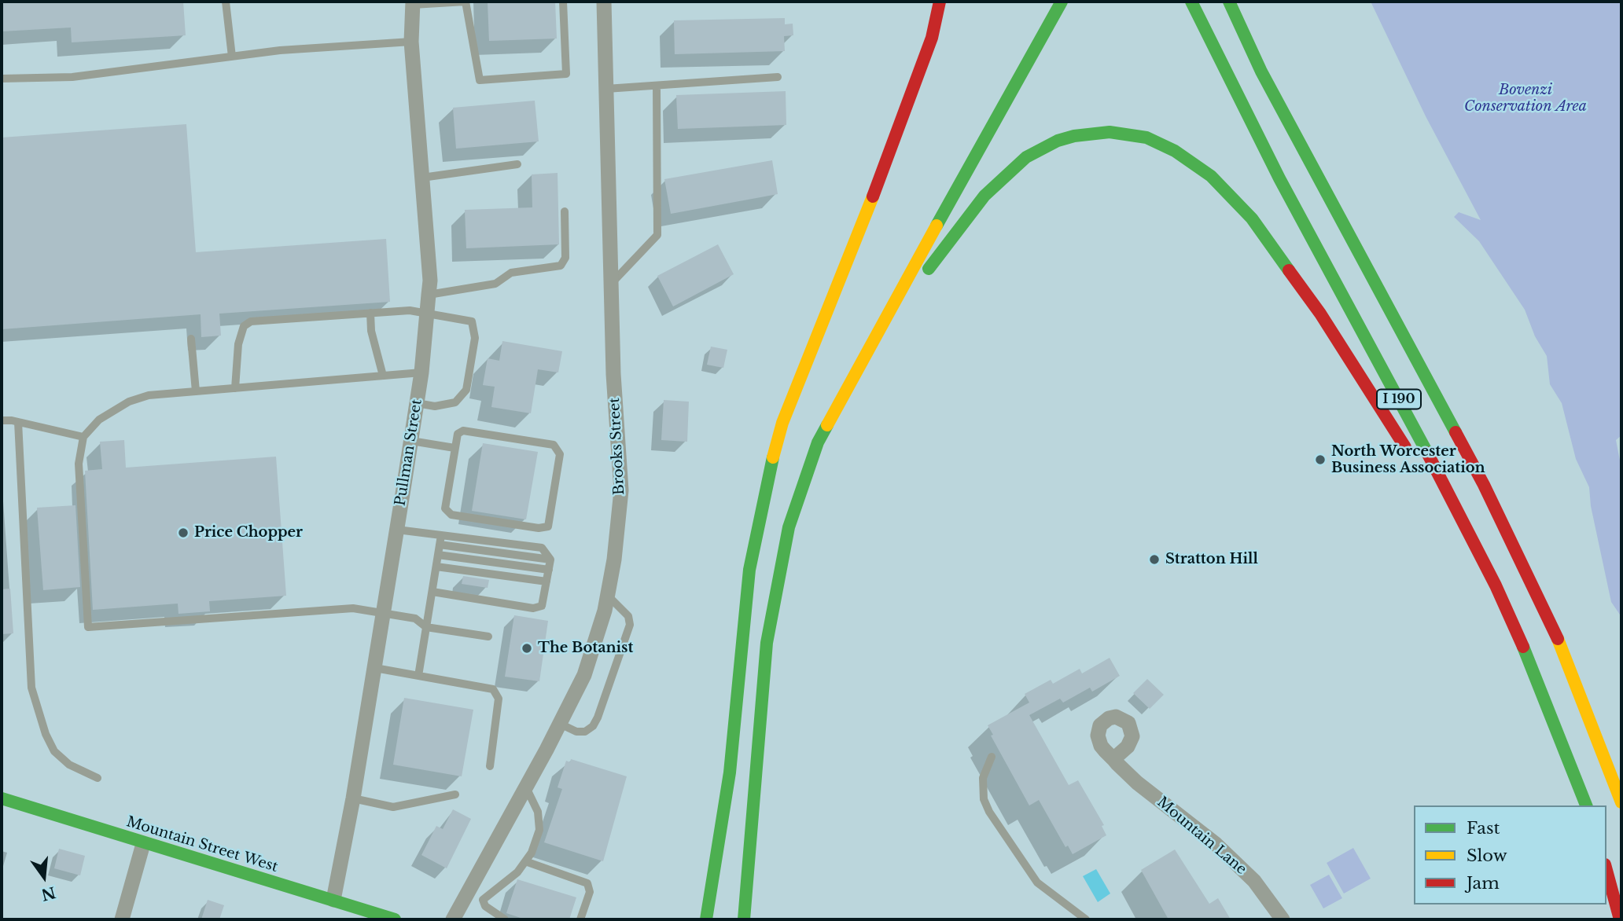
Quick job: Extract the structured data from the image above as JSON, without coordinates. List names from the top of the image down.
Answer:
{
  "streets": {
    "main road": ["I 190", "Mountain Street West"],
    "street": ["Brooks Street", "Pullman Street", "Mountain Lane"]
  },
  "crossings": [
    ["Pullman Street", "Mountain Street West"]
  ],
  "parks": ["Bovenzi Conservation Area"],
  "places": [
    "North Worcester Business Association",
    "Price Chopper",
    "Stratton Hill",
    "The Botanist"
  ],
  "legend": ["Fast", "Slow", "Jam"],
  "north": "bottom"
}
